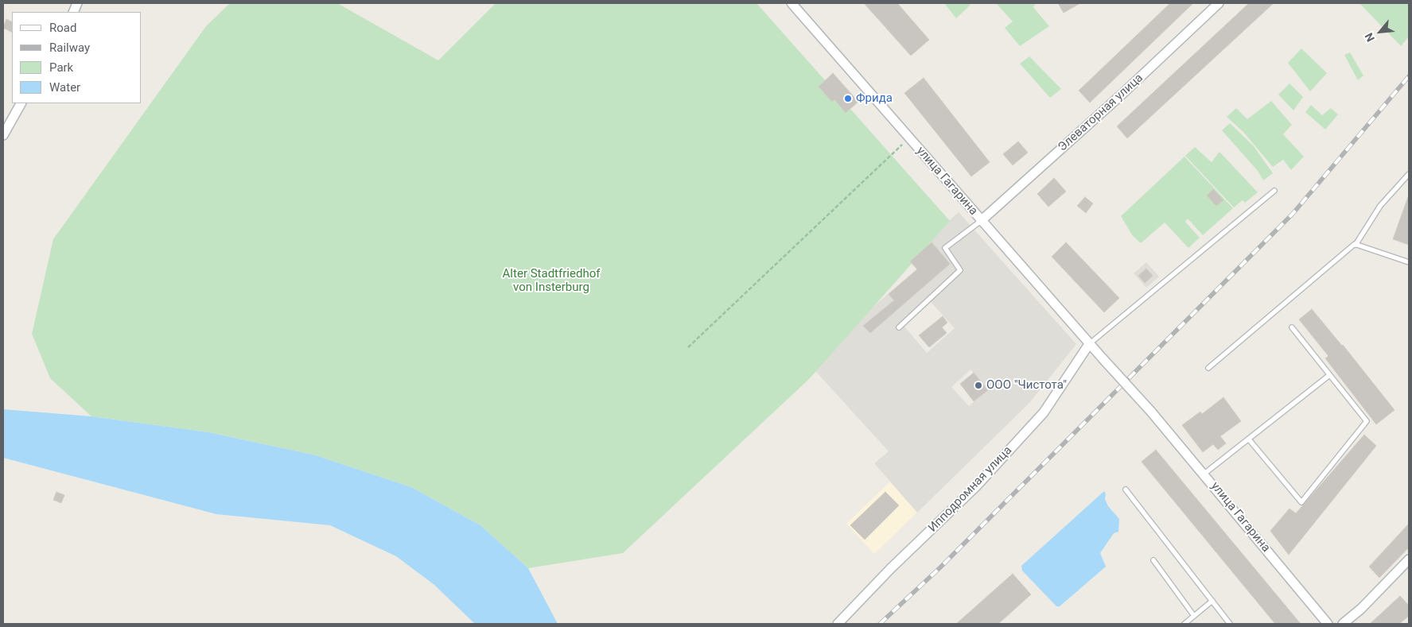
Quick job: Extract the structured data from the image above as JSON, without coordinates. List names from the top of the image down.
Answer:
{
  "streets": {
    "street": ["Элеваторная улица", "улица Гагарина", "Ипподромная улица"]
  },
  "crossings": [
    ["Элеваторная улица", "улица Гагарина"],
    ["улица Гагарина", "Ипподромная улица"]
  ],
  "parks": ["Alter Stadtfriedhof von Insterburg"],
  "places": ["Фрида", "ООО \"Чистота\""],
  "legend": [
    "Road",
    "Railway",
    "Park",
    "Water"
  ],
  "north": "bottom left"
}
